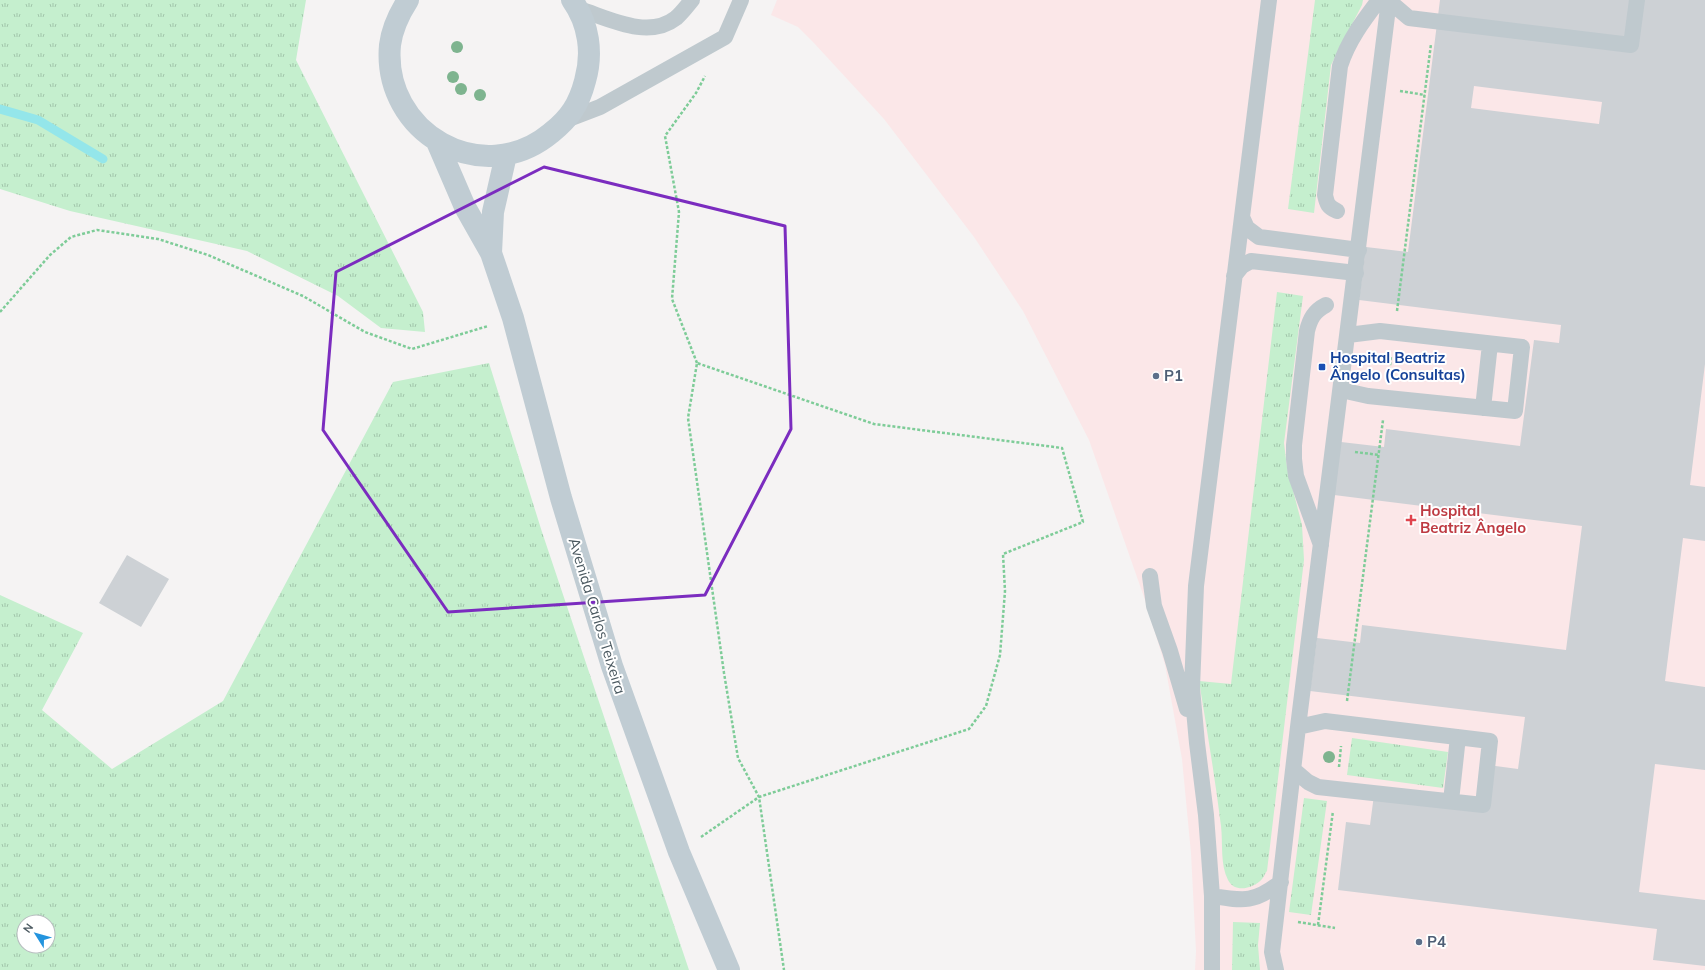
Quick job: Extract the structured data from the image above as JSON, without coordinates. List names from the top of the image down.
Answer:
{
  "streets": {
    "main road": ["Avenida Carlos Teixeira"]
  },
  "places": {
    "transit": ["Hospital Beatriz Ângelo (Consultas)"],
    "other": ["P1", "P4"],
    "health": ["Hospital Beatriz Ângelo"]
  },
  "north": "top left"
}
